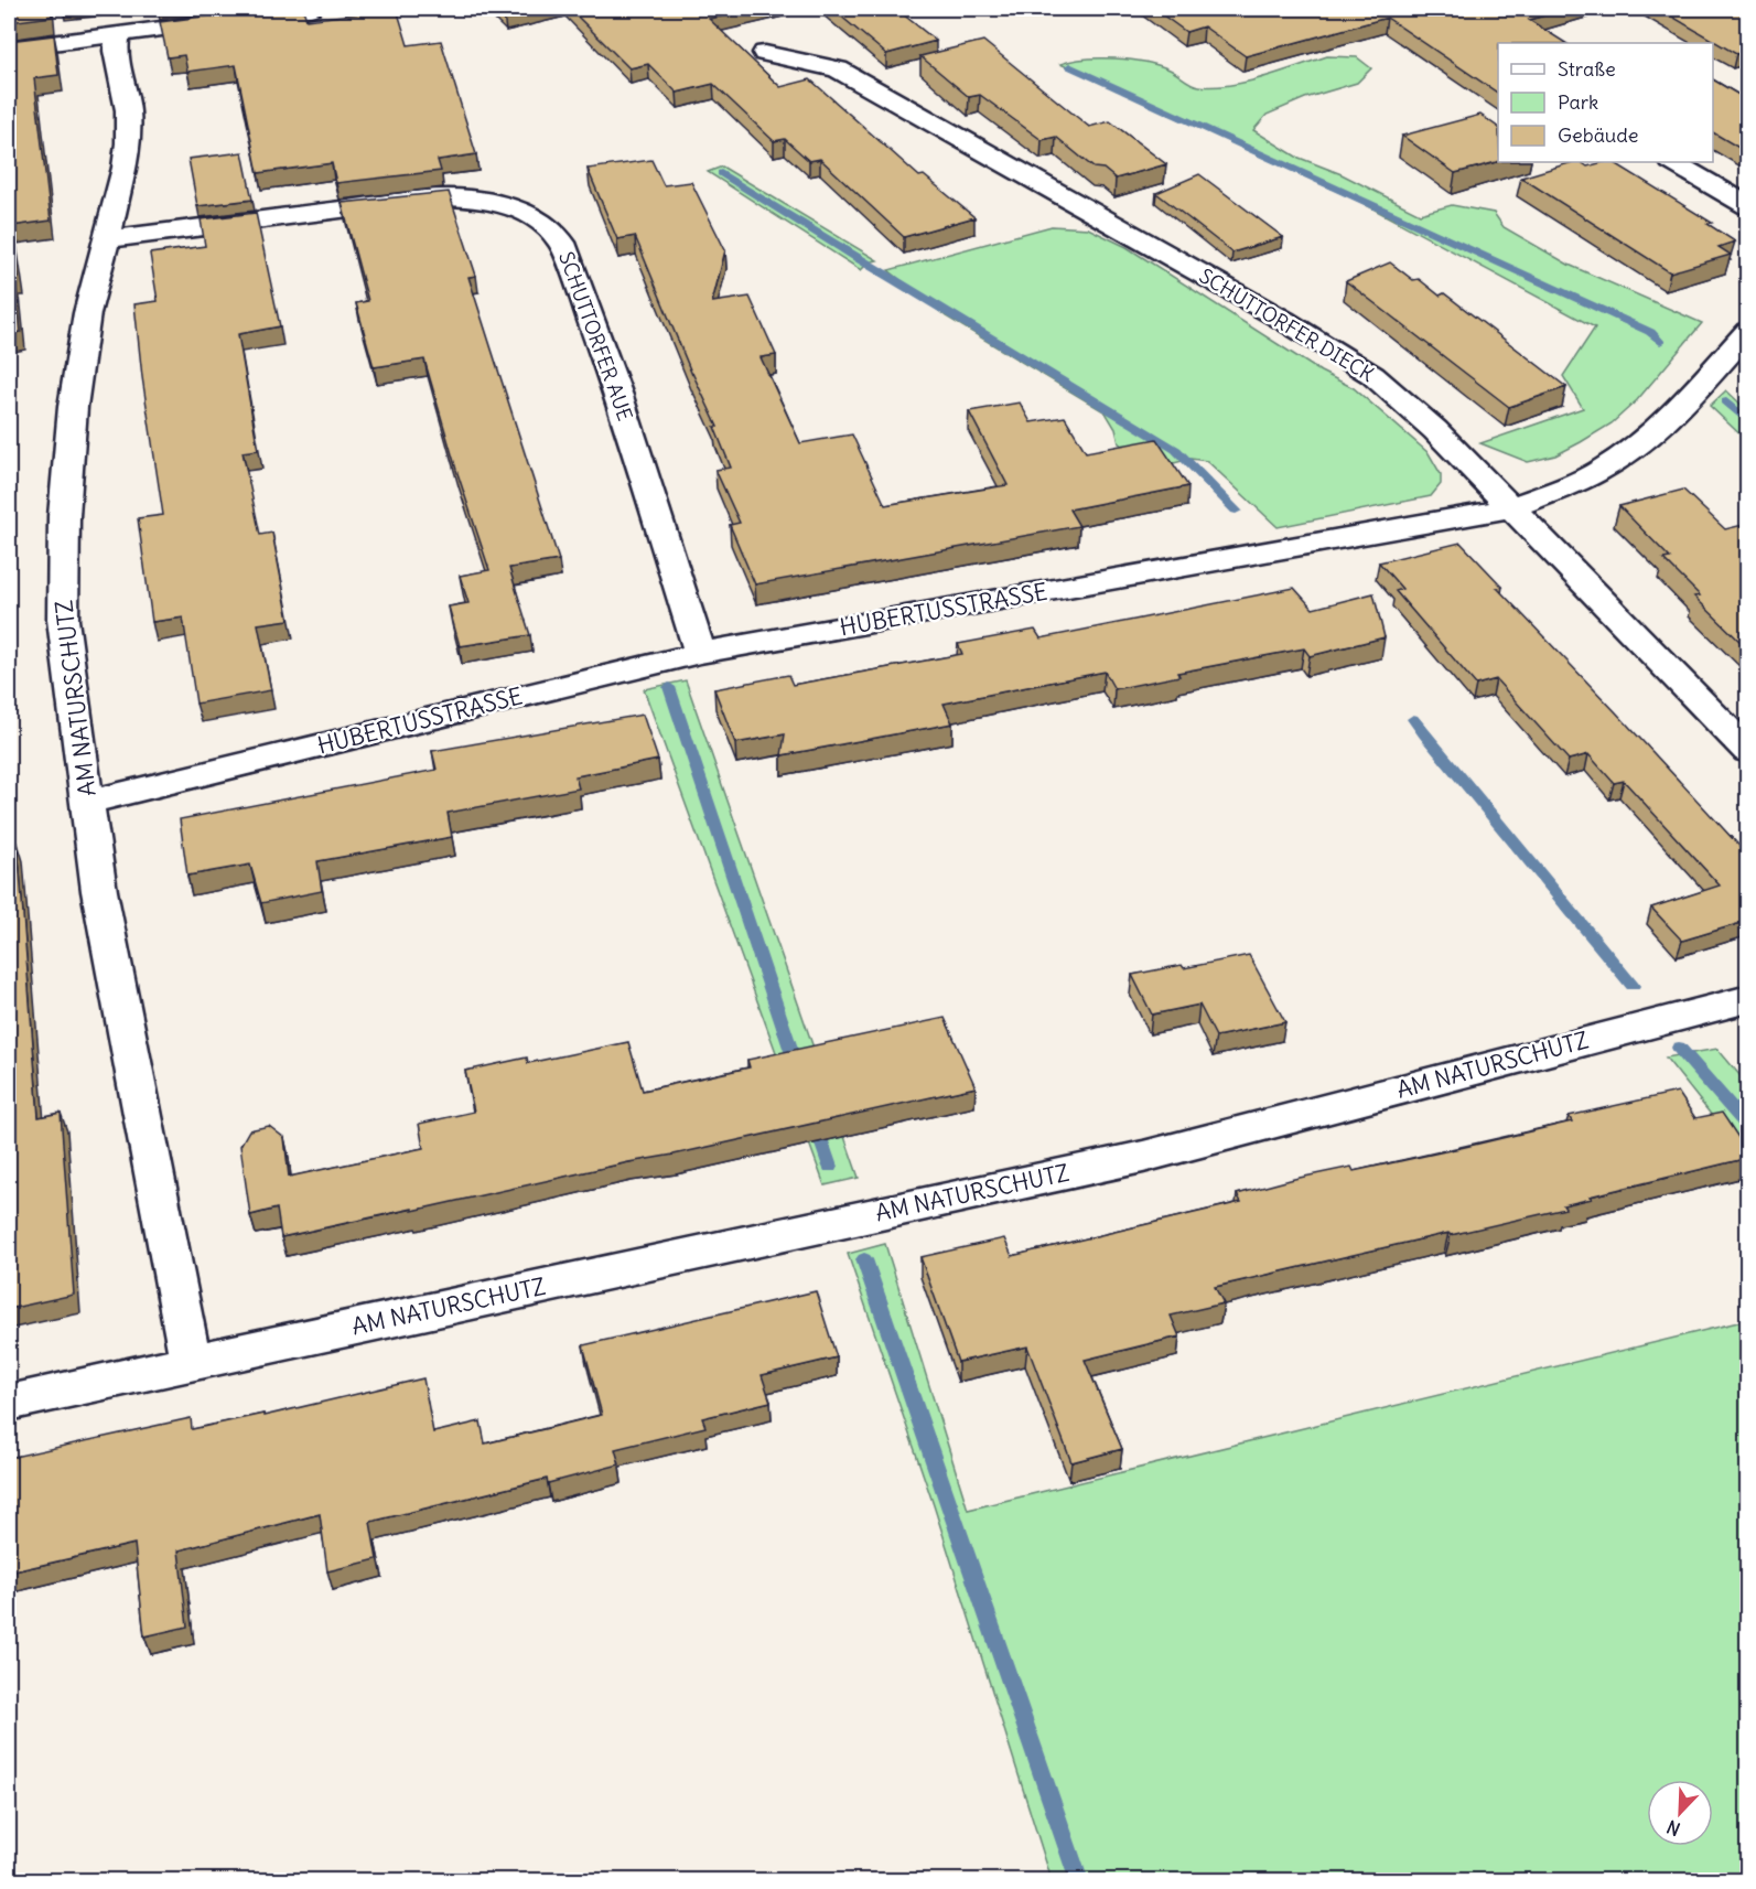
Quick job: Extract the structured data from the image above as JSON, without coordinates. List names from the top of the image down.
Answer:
{
  "streets": {
    "street": [
      "SCHUTTORFER DIECK",
      "SCHUTTORFER AUE",
      "HUBERTUSSTRASSE",
      "AM NATURSCHUTZ"
    ]
  },
  "crossings": [
    ["SCHUTTORFER DIECK", "HUBERTUSSTRASSE"],
    ["SCHUTTORFER AUE", "HUBERTUSSTRASSE"],
    ["SCHUTTORFER AUE", "AM NATURSCHUTZ"],
    ["HUBERTUSSTRASSE", "AM NATURSCHUTZ"]
  ],
  "legend": ["Straße", "Park", "Gebäude"],
  "north": "bottom left"
}
